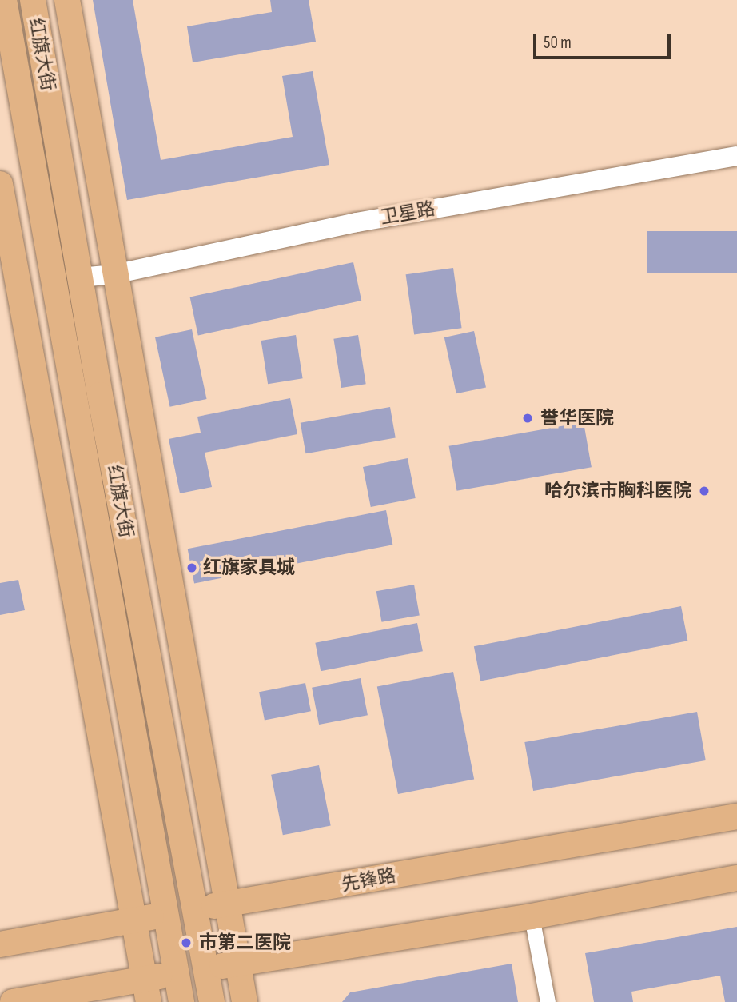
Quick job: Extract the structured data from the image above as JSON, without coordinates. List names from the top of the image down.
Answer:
{
  "streets": {
    "main road": ["红旗大街", "先锋路"],
    "street": ["卫星路"]
  },
  "crossings": [
    ["红旗大街", "卫星路"],
    ["红旗大街", "先锋路"]
  ],
  "places": [
    "誉华医院",
    "哈尔滨市胸科医院",
    "红旗家具城",
    "市第二医院"
  ],
  "scale_bar": "50 m"
}
